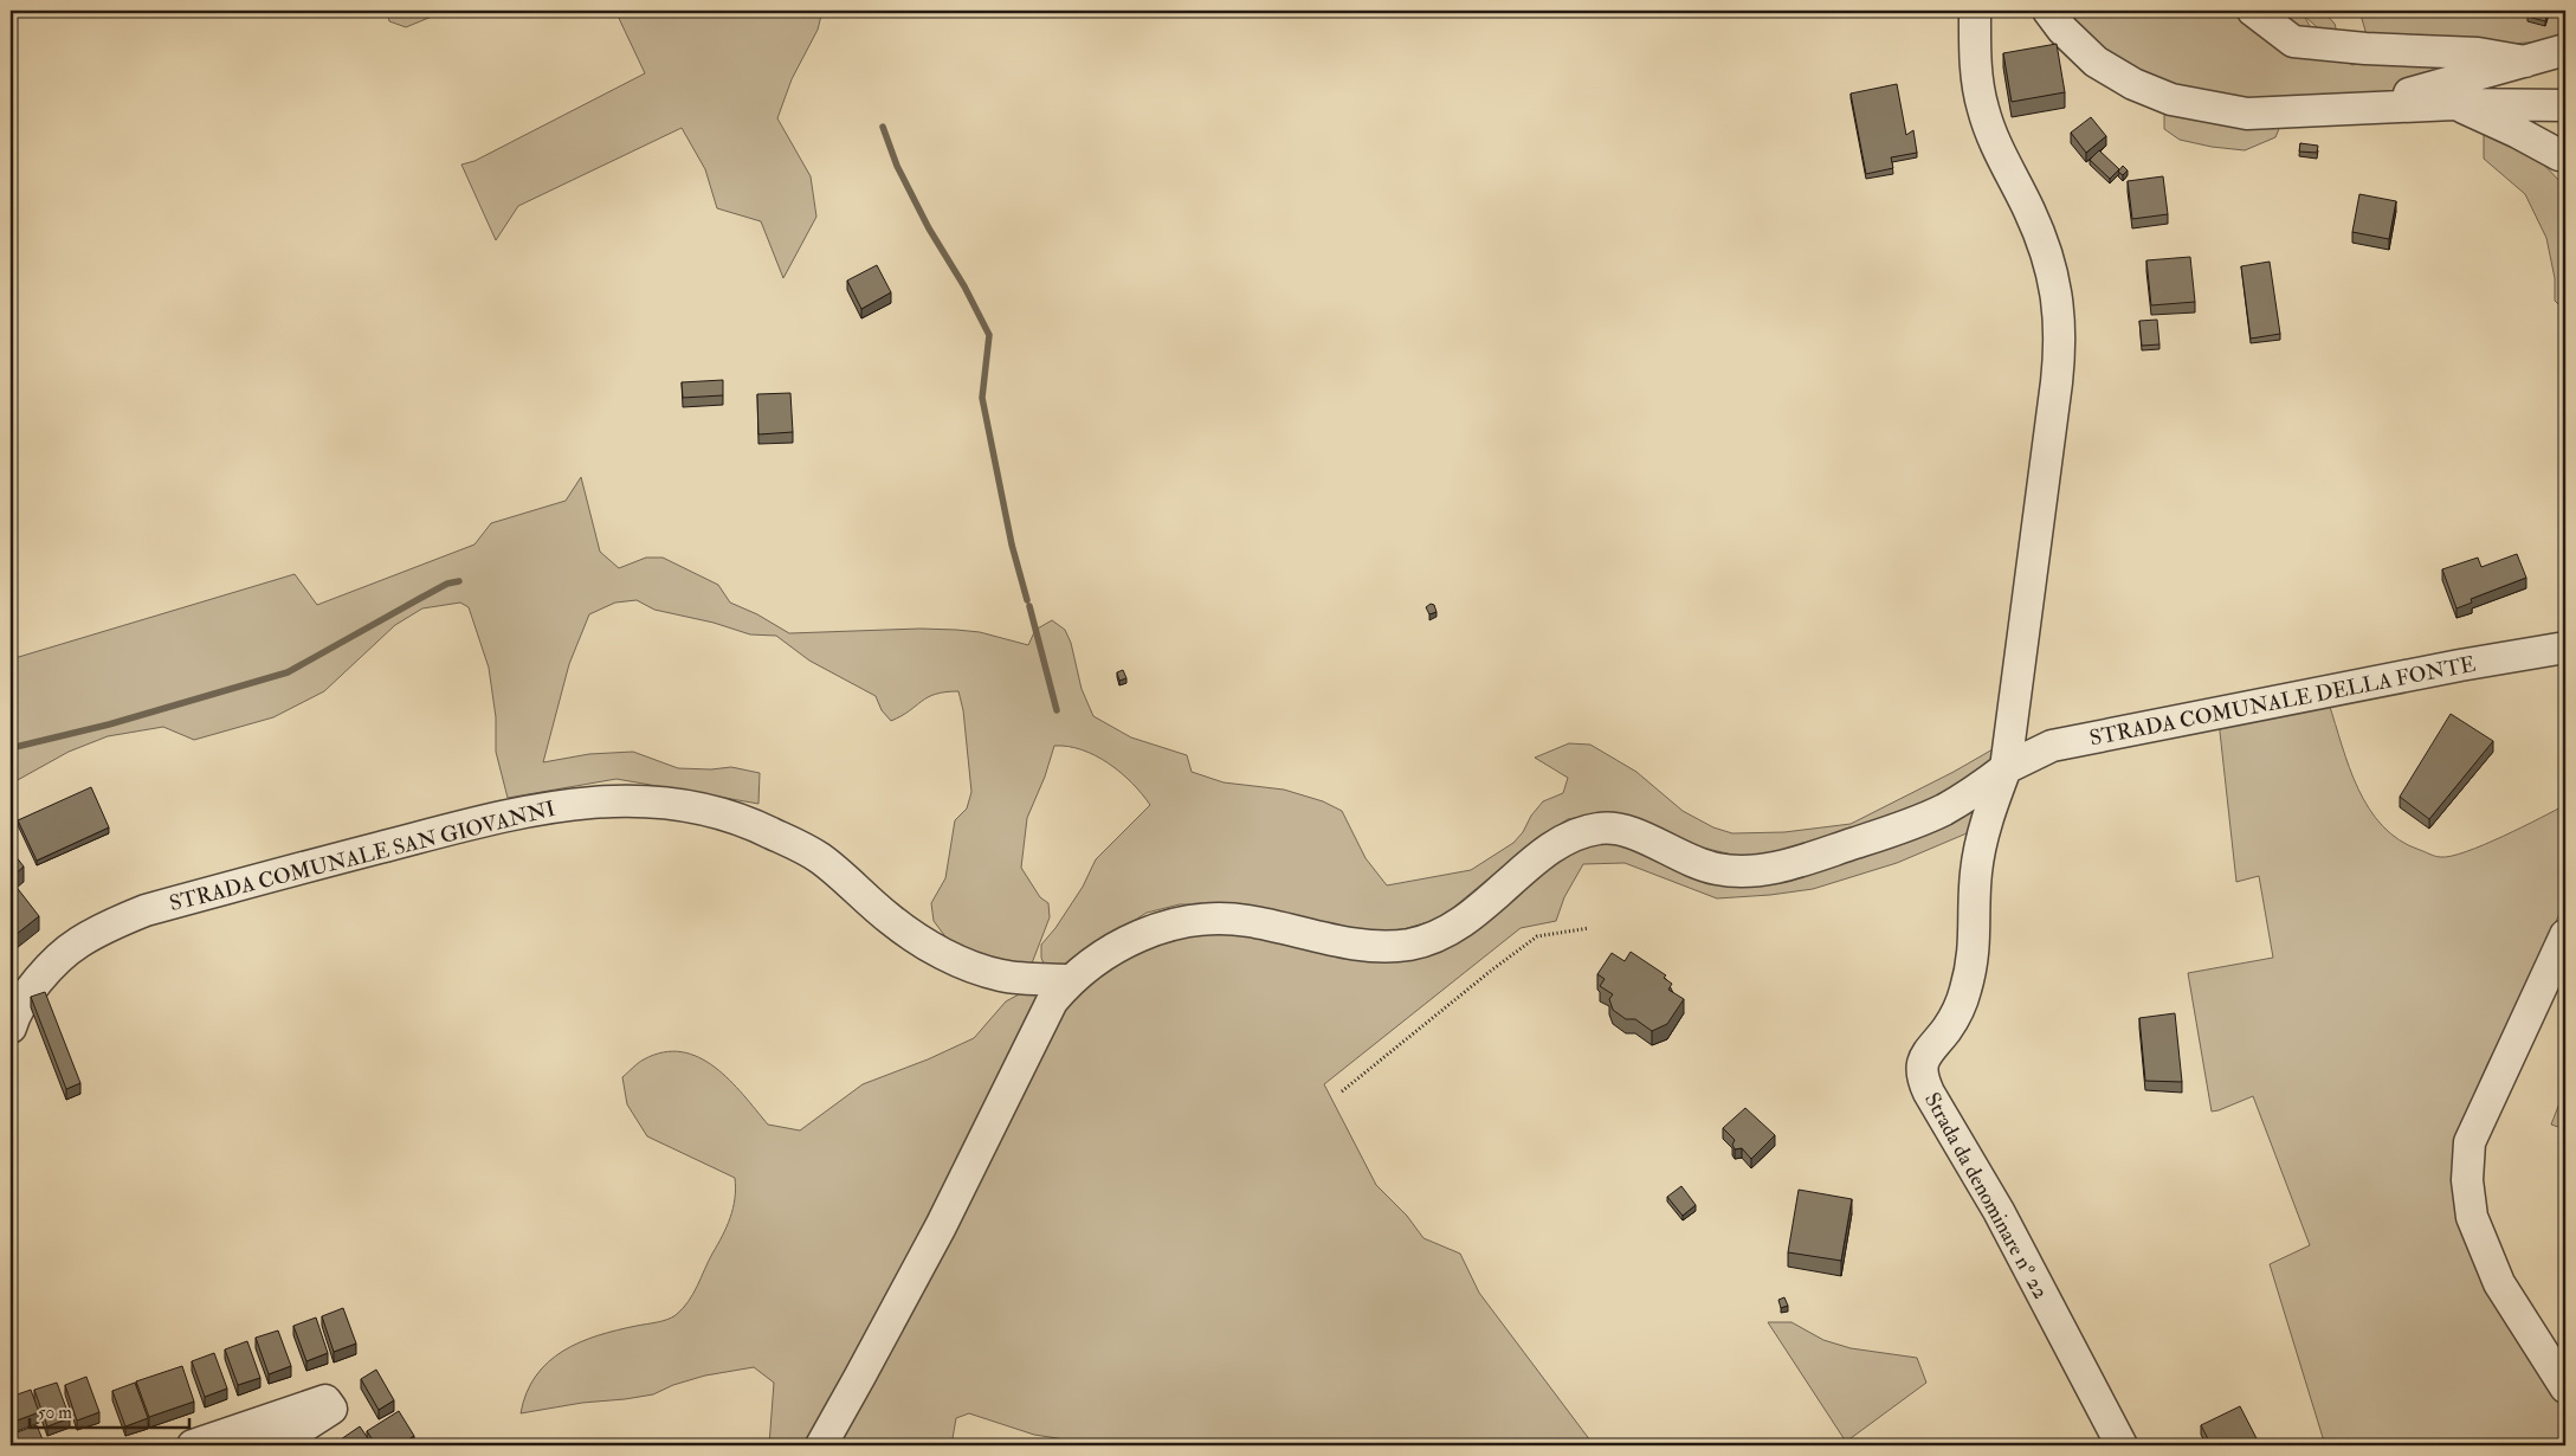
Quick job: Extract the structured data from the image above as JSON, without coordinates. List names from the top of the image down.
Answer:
{
  "streets": {
    "street": ["STRADA COMUNALE DELLA FONTE", "STRADA COMUNALE SAN GIOVANNI", "Strada da denominare nº 22"]
  },
  "crossings": [
    ["STRADA COMUNALE DELLA FONTE", "STRADA COMUNALE SAN GIOVANNI"],
    ["STRADA COMUNALE DELLA FONTE", "Strada da denominare nº 22"]
  ],
  "scale_bar": "50 m"
}
